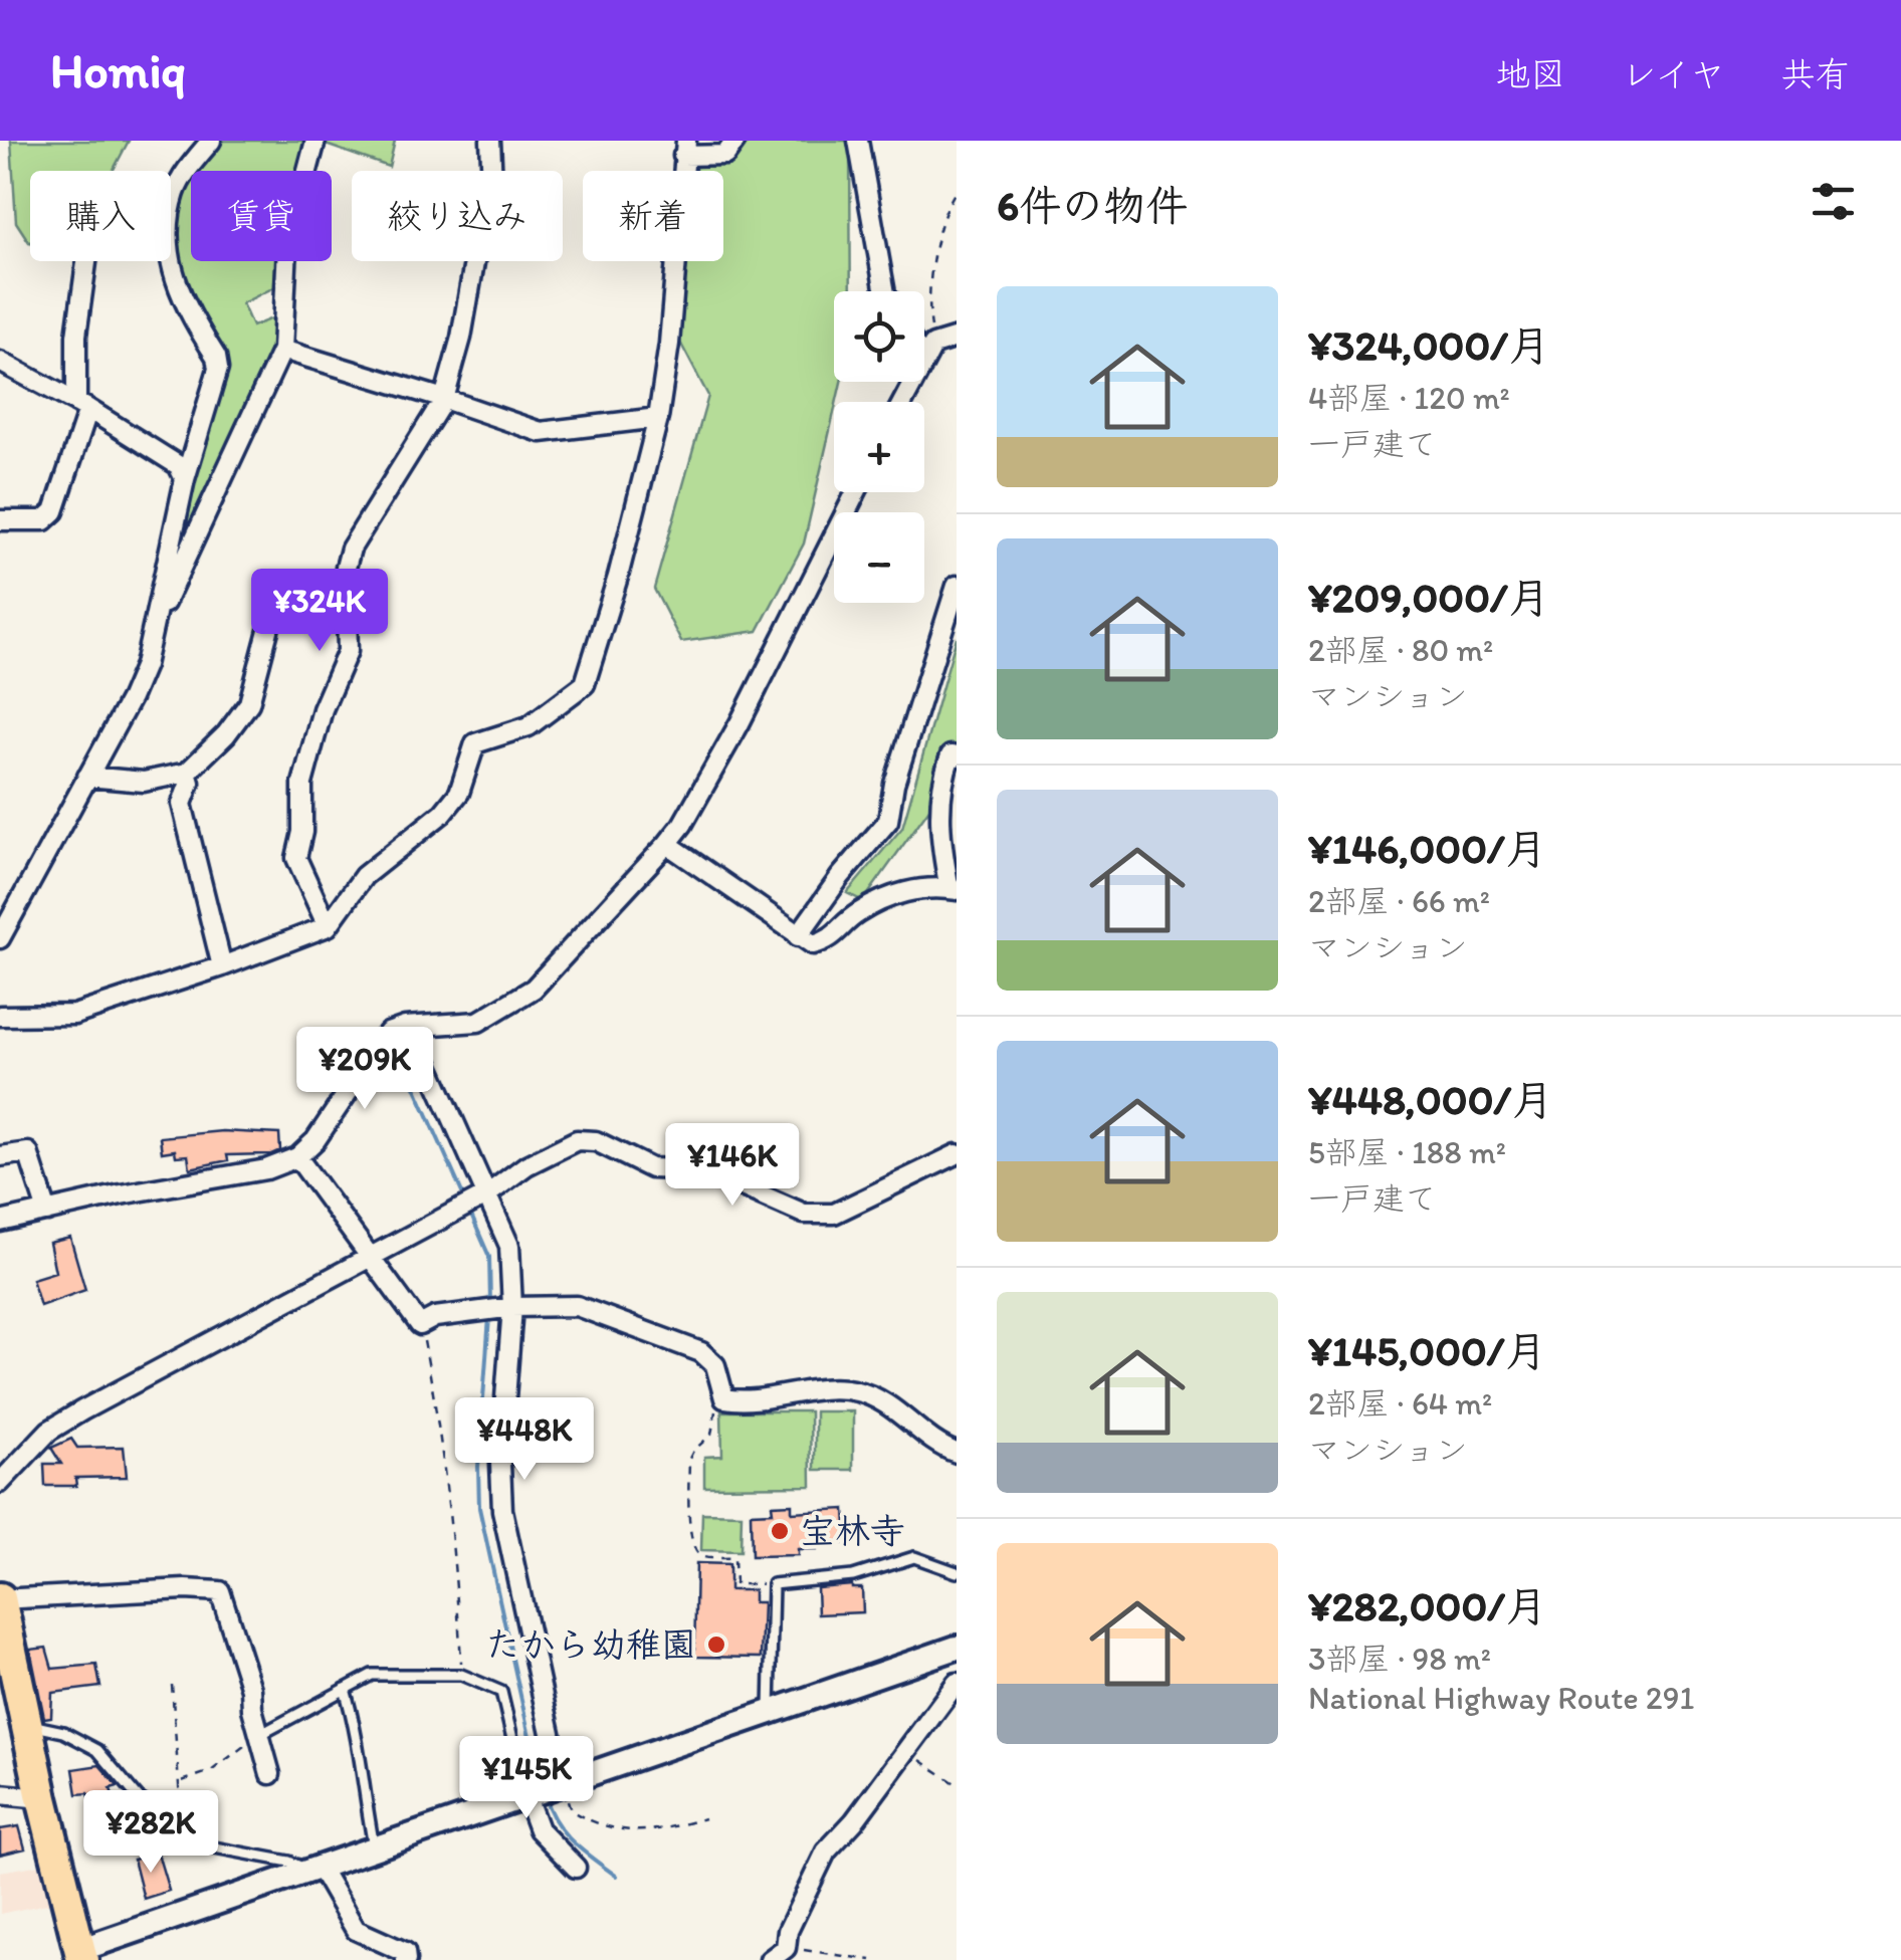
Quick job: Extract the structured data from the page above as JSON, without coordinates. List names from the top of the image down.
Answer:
{
  "places": ["宝林寺", "たから幼稚園"],
  "page": {
    "header": "Homiq",
    "nav": ["地図", "レイヤ", "共有"],
    "heading": "6件の物件",
    "chip": [
      "購入",
      "賃貸",
      "絞り込み",
      "新着"
    ],
    "list": [
      {
        "name": "¥324,000/月",
        "note": "4部屋 · 120 m² · 一戸建て"
      },
      {
        "name": "¥209,000/月",
        "note": "2部屋 · 80 m² · マンション"
      },
      {
        "name": "¥146,000/月",
        "note": "2部屋 · 66 m² · マンション"
      },
      {
        "name": "¥448,000/月",
        "note": "5部屋 · 188 m² · 一戸建て"
      },
      {
        "name": "¥145,000/月",
        "note": "2部屋 · 64 m² · マンション"
      },
      {
        "name": "¥282,000/月",
        "note": "3部屋 · 98 m² · National Highway Route 291"
      }
    ],
    "map_buttons": ["+", "−"],
    "price": [
      "¥324K",
      "¥209K",
      "¥146K",
      "¥448K",
      "¥145K",
      "¥282K"
    ]
  }
}
